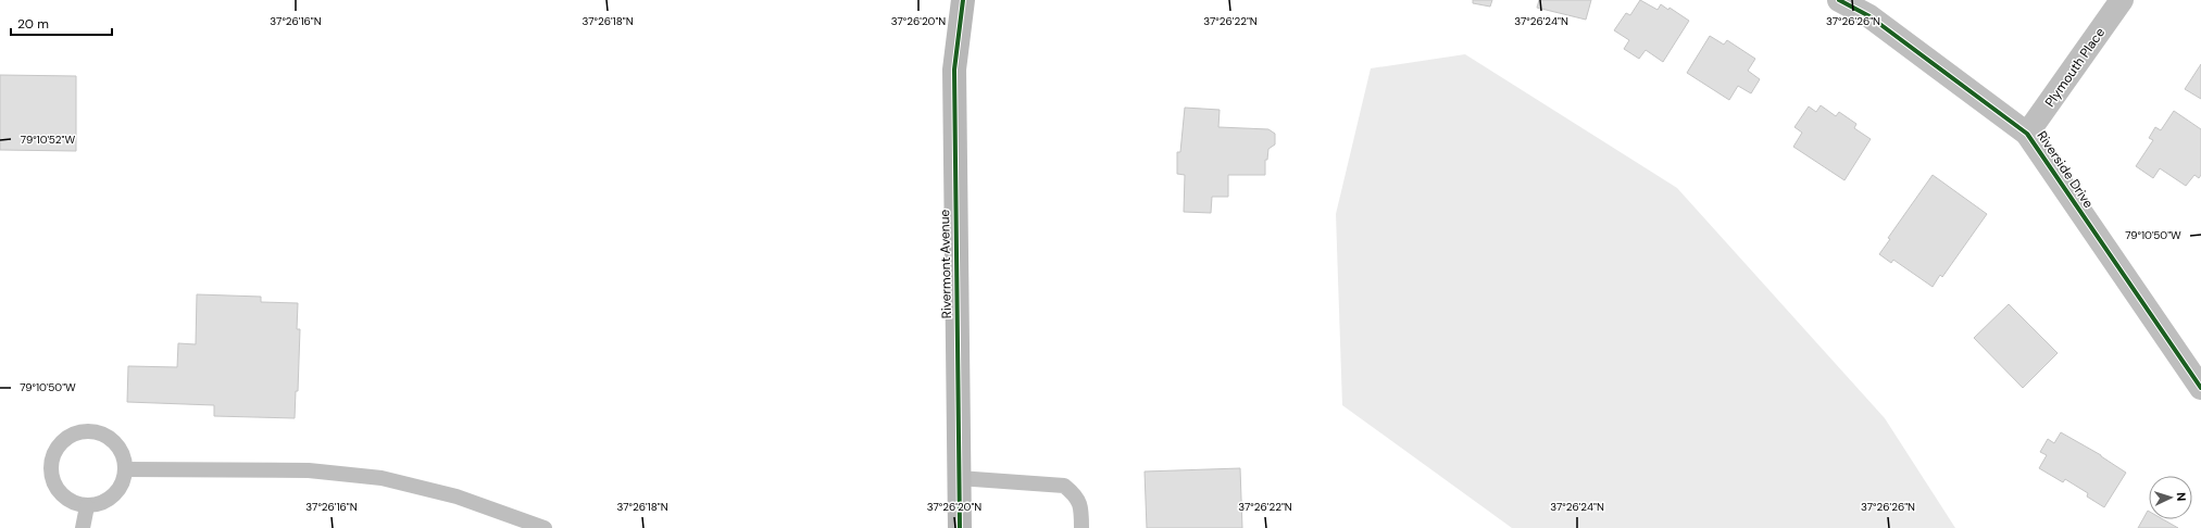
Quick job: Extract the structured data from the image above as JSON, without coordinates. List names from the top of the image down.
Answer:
{
  "streets": {
    "main road": ["Rivermont Avenue"],
    "street": ["Plymouth Place", "Riverside Drive"]
  },
  "crossings": [
    ["Plymouth Place", "Riverside Drive"]
  ],
  "scale_bar": "20 m",
  "north": "right",
  "coordinates": [
    "37°26'16\"N",
    "37°26'18\"N",
    "37°26'20\"N",
    "37°26'22\"N",
    "37°26'24\"N",
    "37°26'26\"N",
    "79°10'52\"W",
    "79°10'50\"W"
  ]
}
